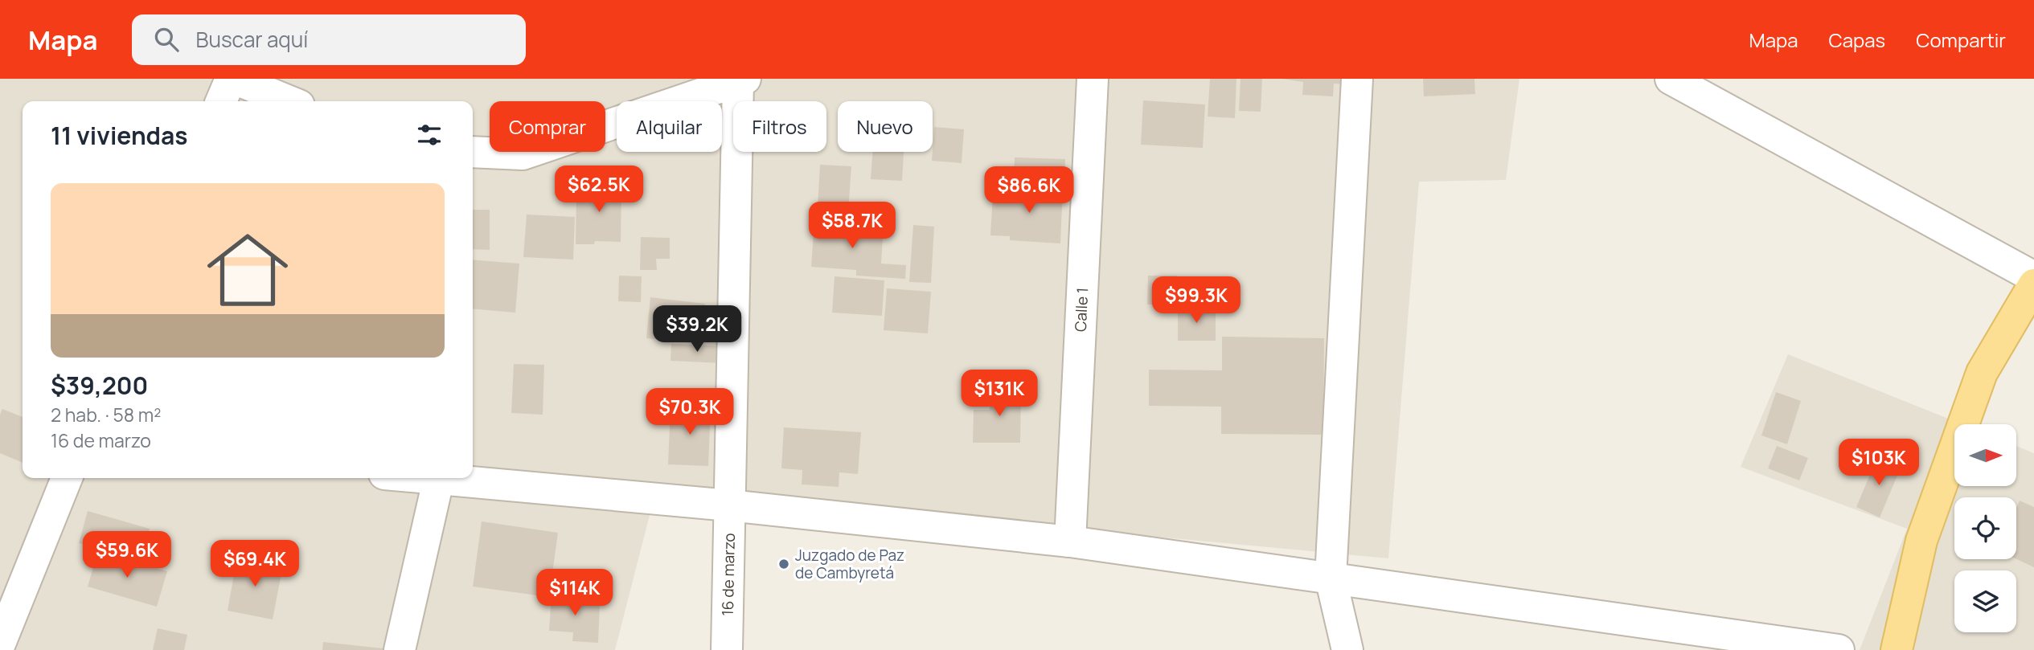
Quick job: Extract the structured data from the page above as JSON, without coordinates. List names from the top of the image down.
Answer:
{
  "streets": {
    "street": ["Calle 1", "16 de marzo"]
  },
  "places": ["Juzgado de Paz de Cambyretá"],
  "north": "right",
  "page": {
    "header": "Mapa",
    "search": "Buscar aquí",
    "nav": ["Mapa", "Capas", "Compartir"],
    "chip": [
      "Comprar",
      "Alquilar",
      "Filtros",
      "Nuevo"
    ],
    "heading": "11 viviendas",
    "price": [
      "$62.5K",
      "$86.6K",
      "$58.7K",
      "$99.3K",
      "$39.2K",
      "$131K",
      "$70.3K",
      "$103K",
      "$59.6K",
      "$69.4K",
      "$114K"
    ],
    "list": [
      {
        "name": "$39,200",
        "note": "2 hab. · 58 m² · 16 de marzo"
      }
    ]
  }
}
